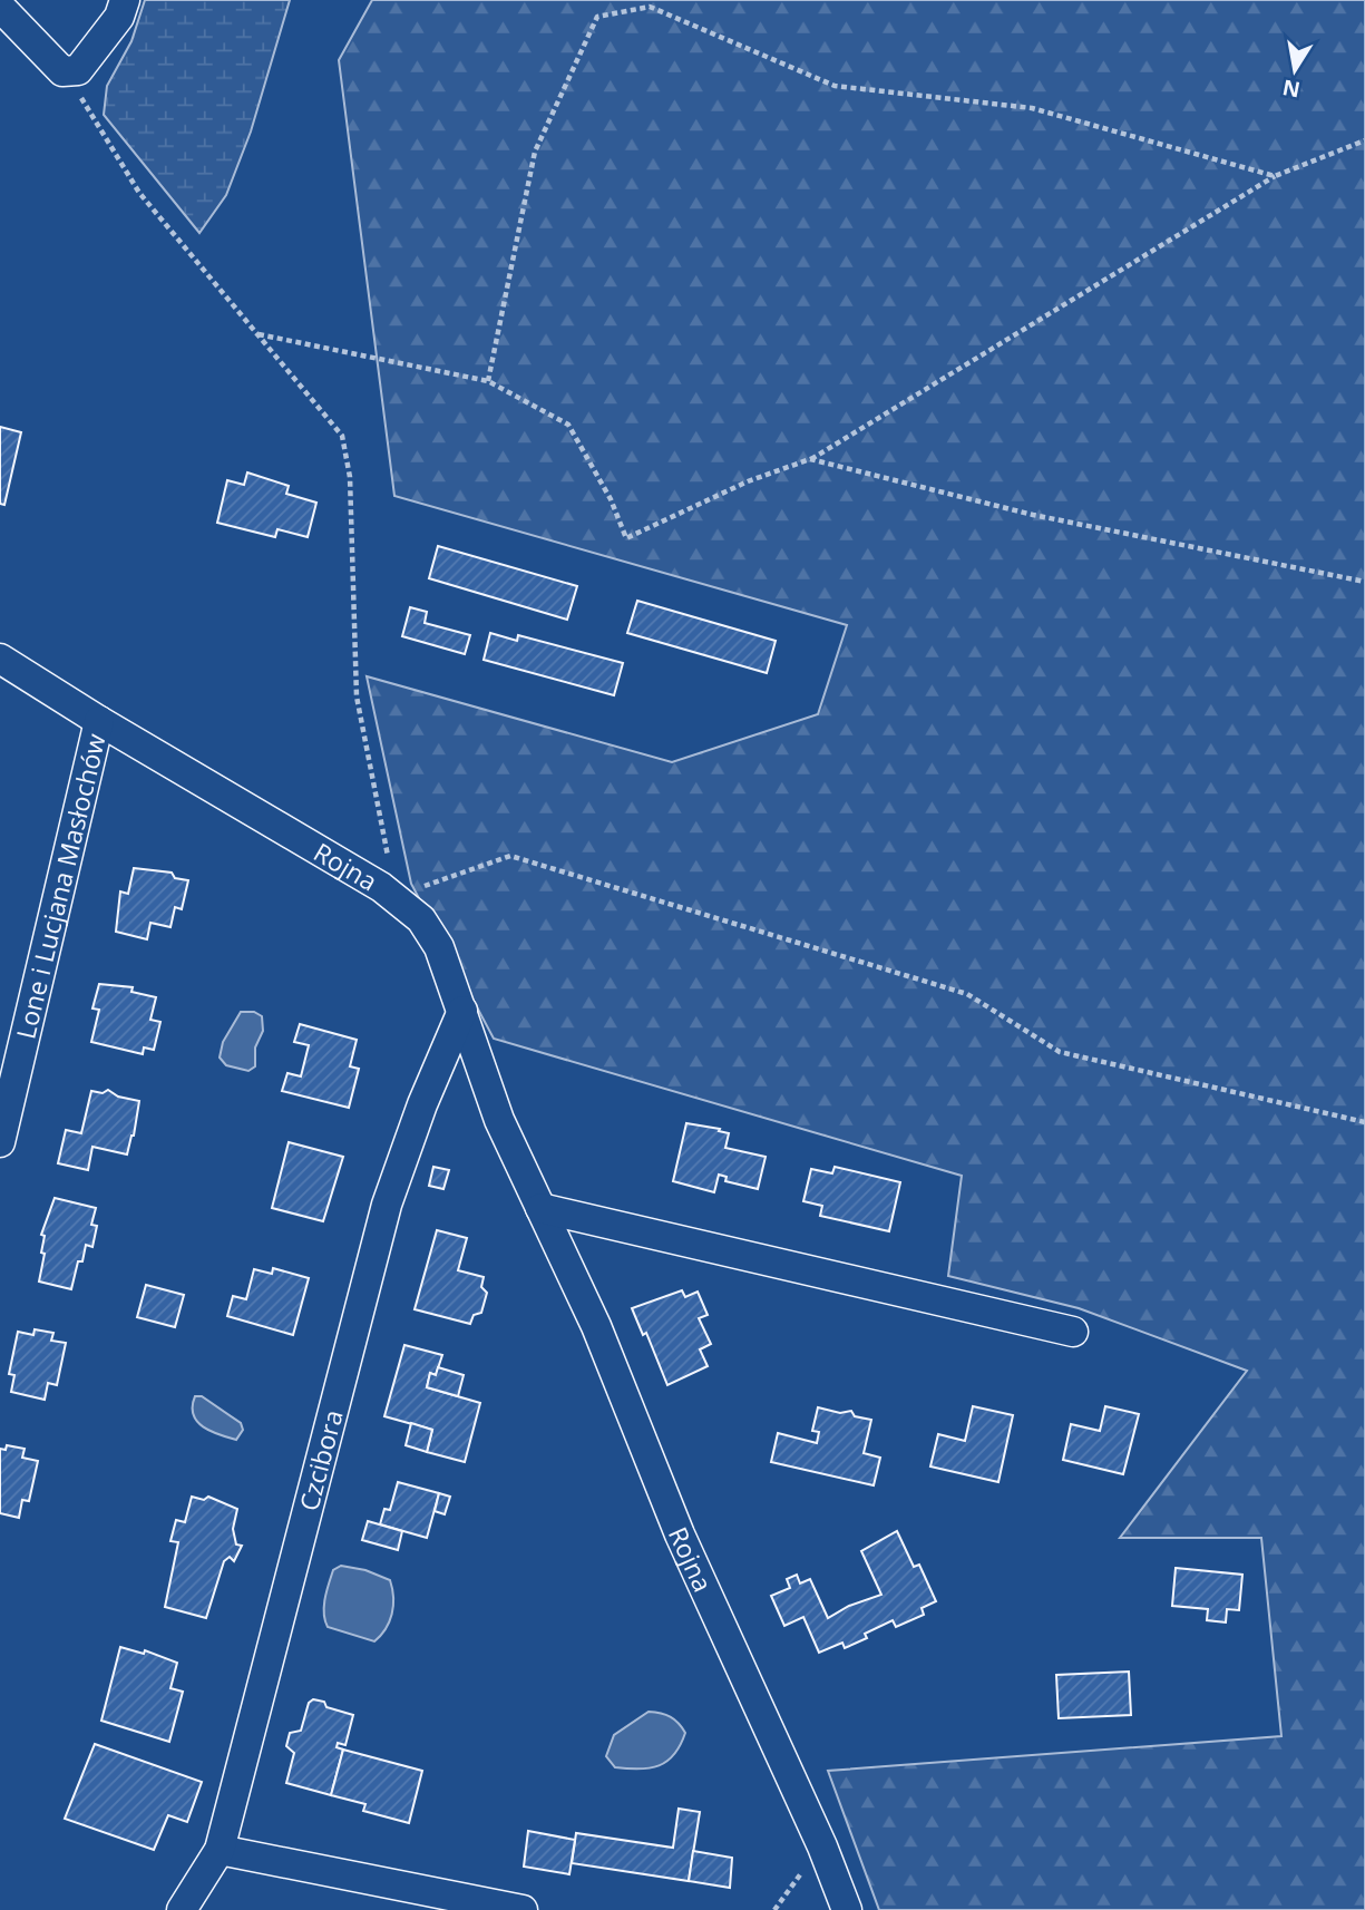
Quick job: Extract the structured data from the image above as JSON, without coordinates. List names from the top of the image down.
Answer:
{
  "streets": {
    "street": ["Rojna", "Lone i Lucjana Masłochów", "Czcibora"]
  },
  "crossings": [
    ["Rojna", "Lone i Lucjana Masłochów"],
    ["Rojna", "Czcibora"]
  ],
  "north": "bottom"
}
